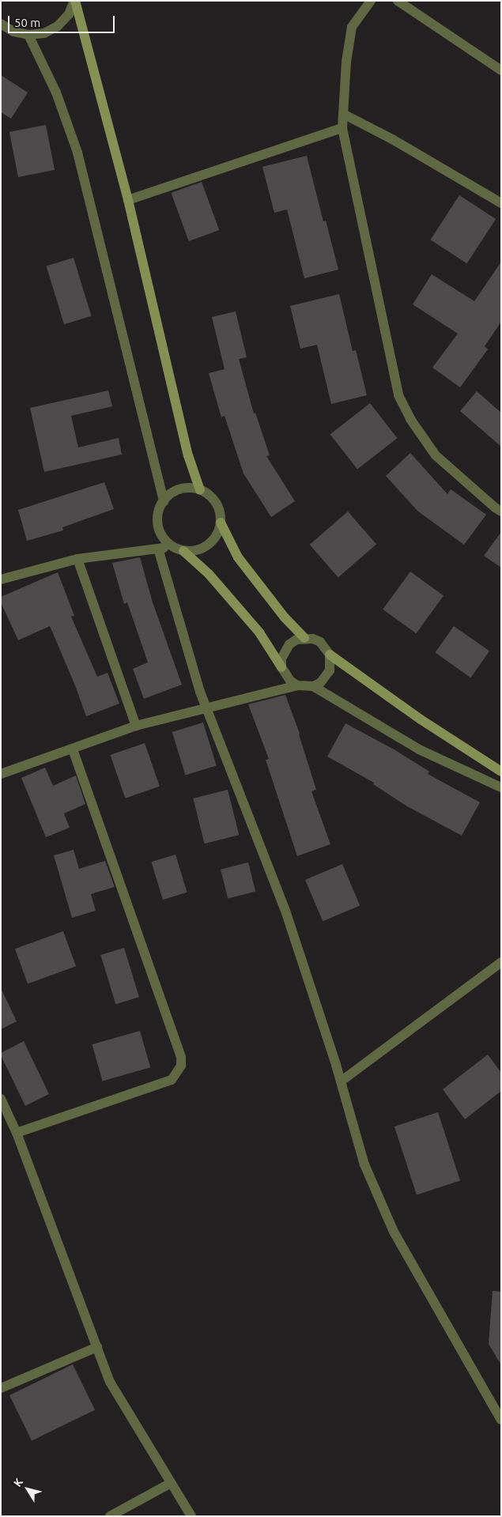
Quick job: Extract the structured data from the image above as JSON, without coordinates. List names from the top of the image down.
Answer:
{
  "scale_bar": "50 m",
  "north": "top left"
}
